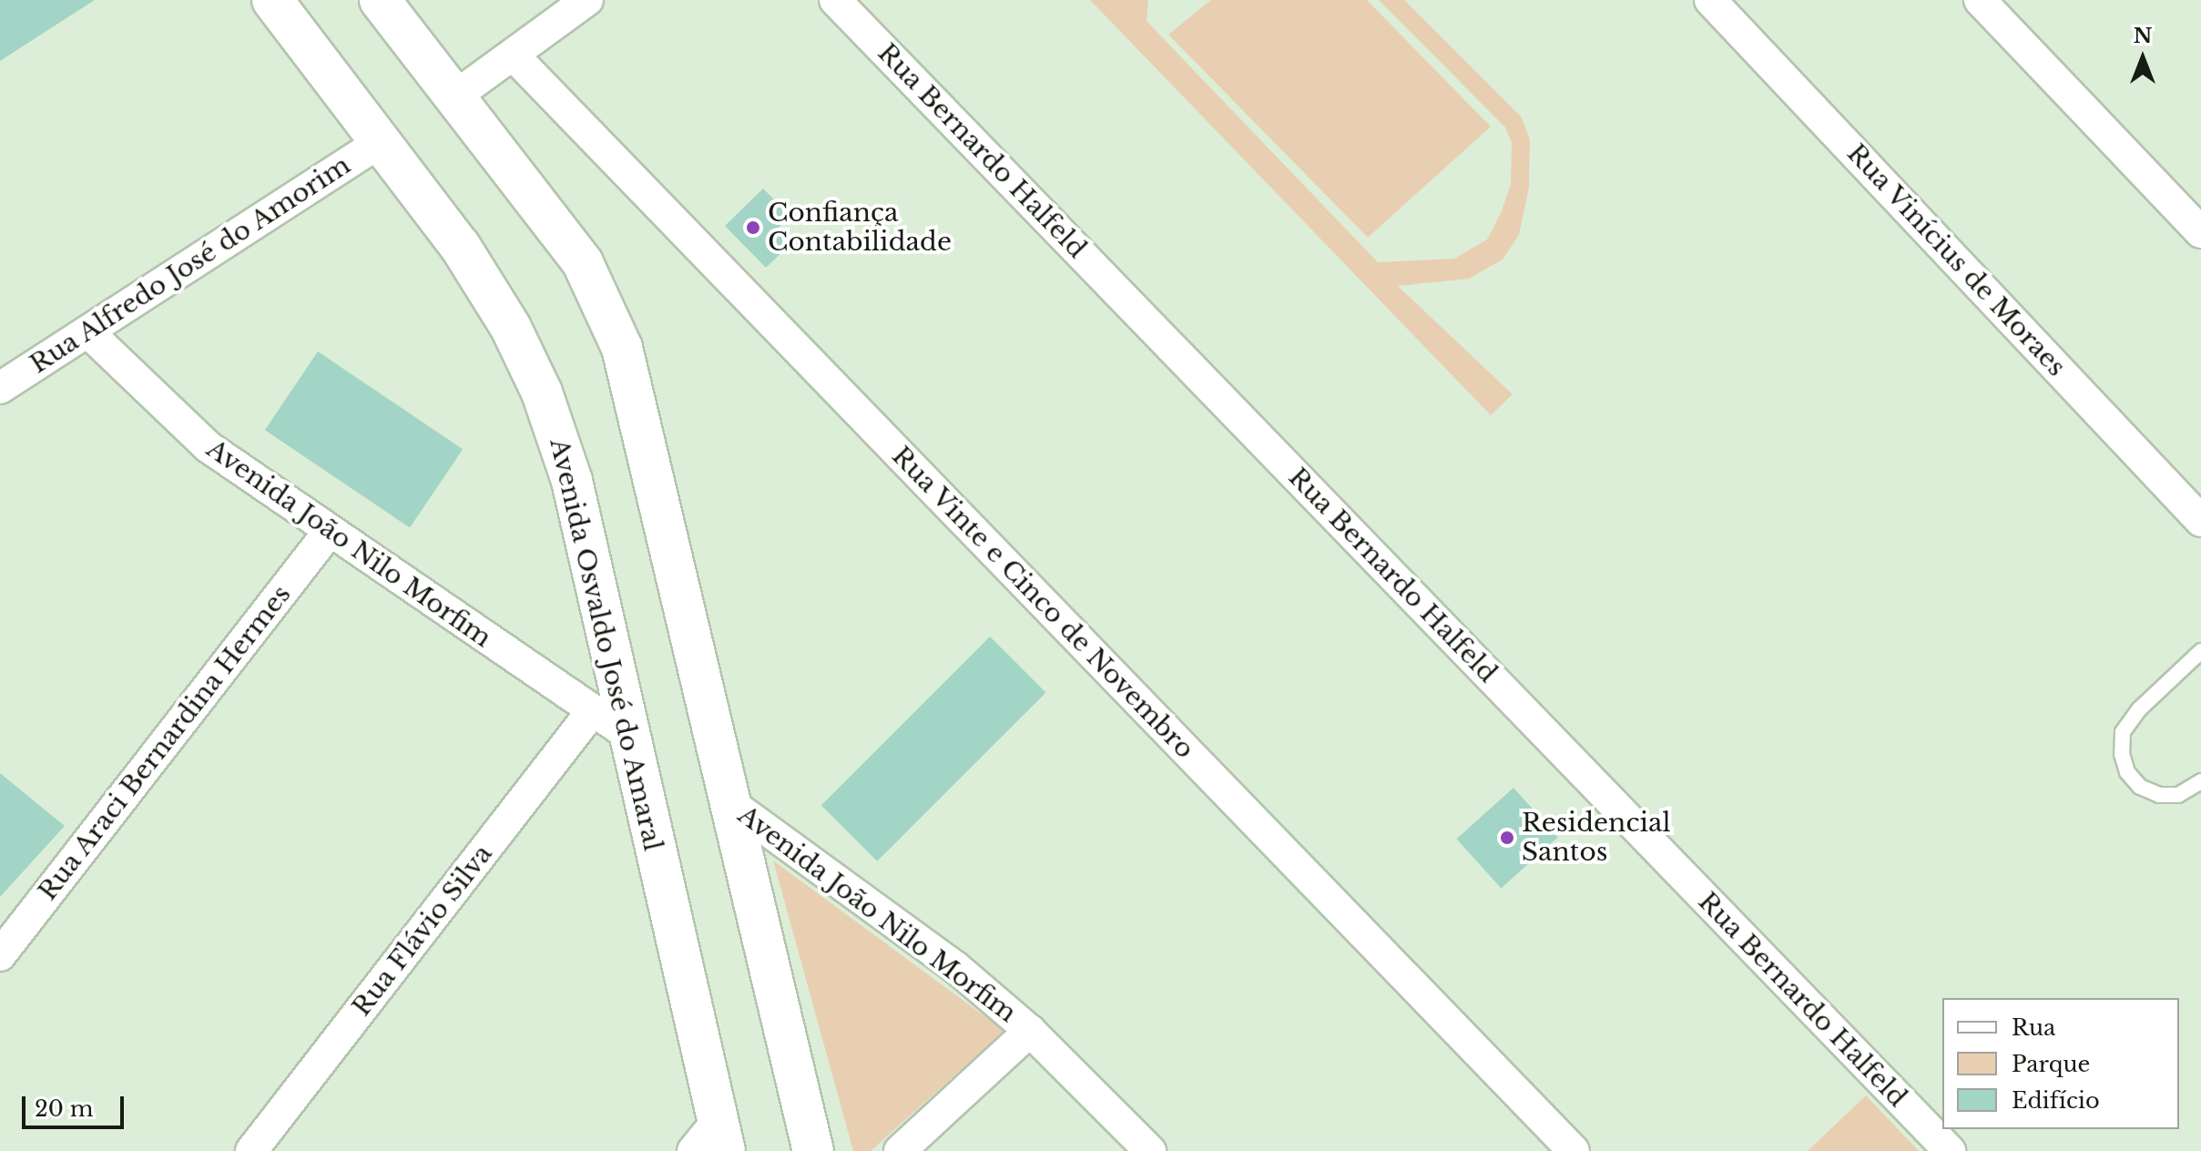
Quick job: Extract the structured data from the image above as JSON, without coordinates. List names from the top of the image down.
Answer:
{
  "streets": {
    "main road": ["Avenida Osvaldo José do Amaral"],
    "street": [
      "Rua Bernardo Halfeld",
      "Rua Vinícius de Moraes",
      "Rua Alfredo José do Amorim",
      "Avenida João Nilo Morfim",
      "Rua Vinte e Cinco de Novembro",
      "Rua Araci Bernardina Hermes",
      "Rua Flávio Silva"
    ]
  },
  "crossings": [
    ["Rua Alfredo José do Amorim", "Avenida João Nilo Morfim"],
    ["Rua Alfredo José do Amorim", "Avenida Osvaldo José do Amaral"],
    ["Avenida João Nilo Morfim", "Avenida Osvaldo José do Amaral"],
    ["Avenida João Nilo Morfim", "Rua Araci Bernardina Hermes"],
    ["Avenida João Nilo Morfim", "Rua Flávio Silva"]
  ],
  "places": ["Confiança Contabilidade", "Residencial Santos"],
  "legend": ["Rua", "Parque", "Edifício"],
  "scale_bar": "20 m",
  "north": "top"
}
